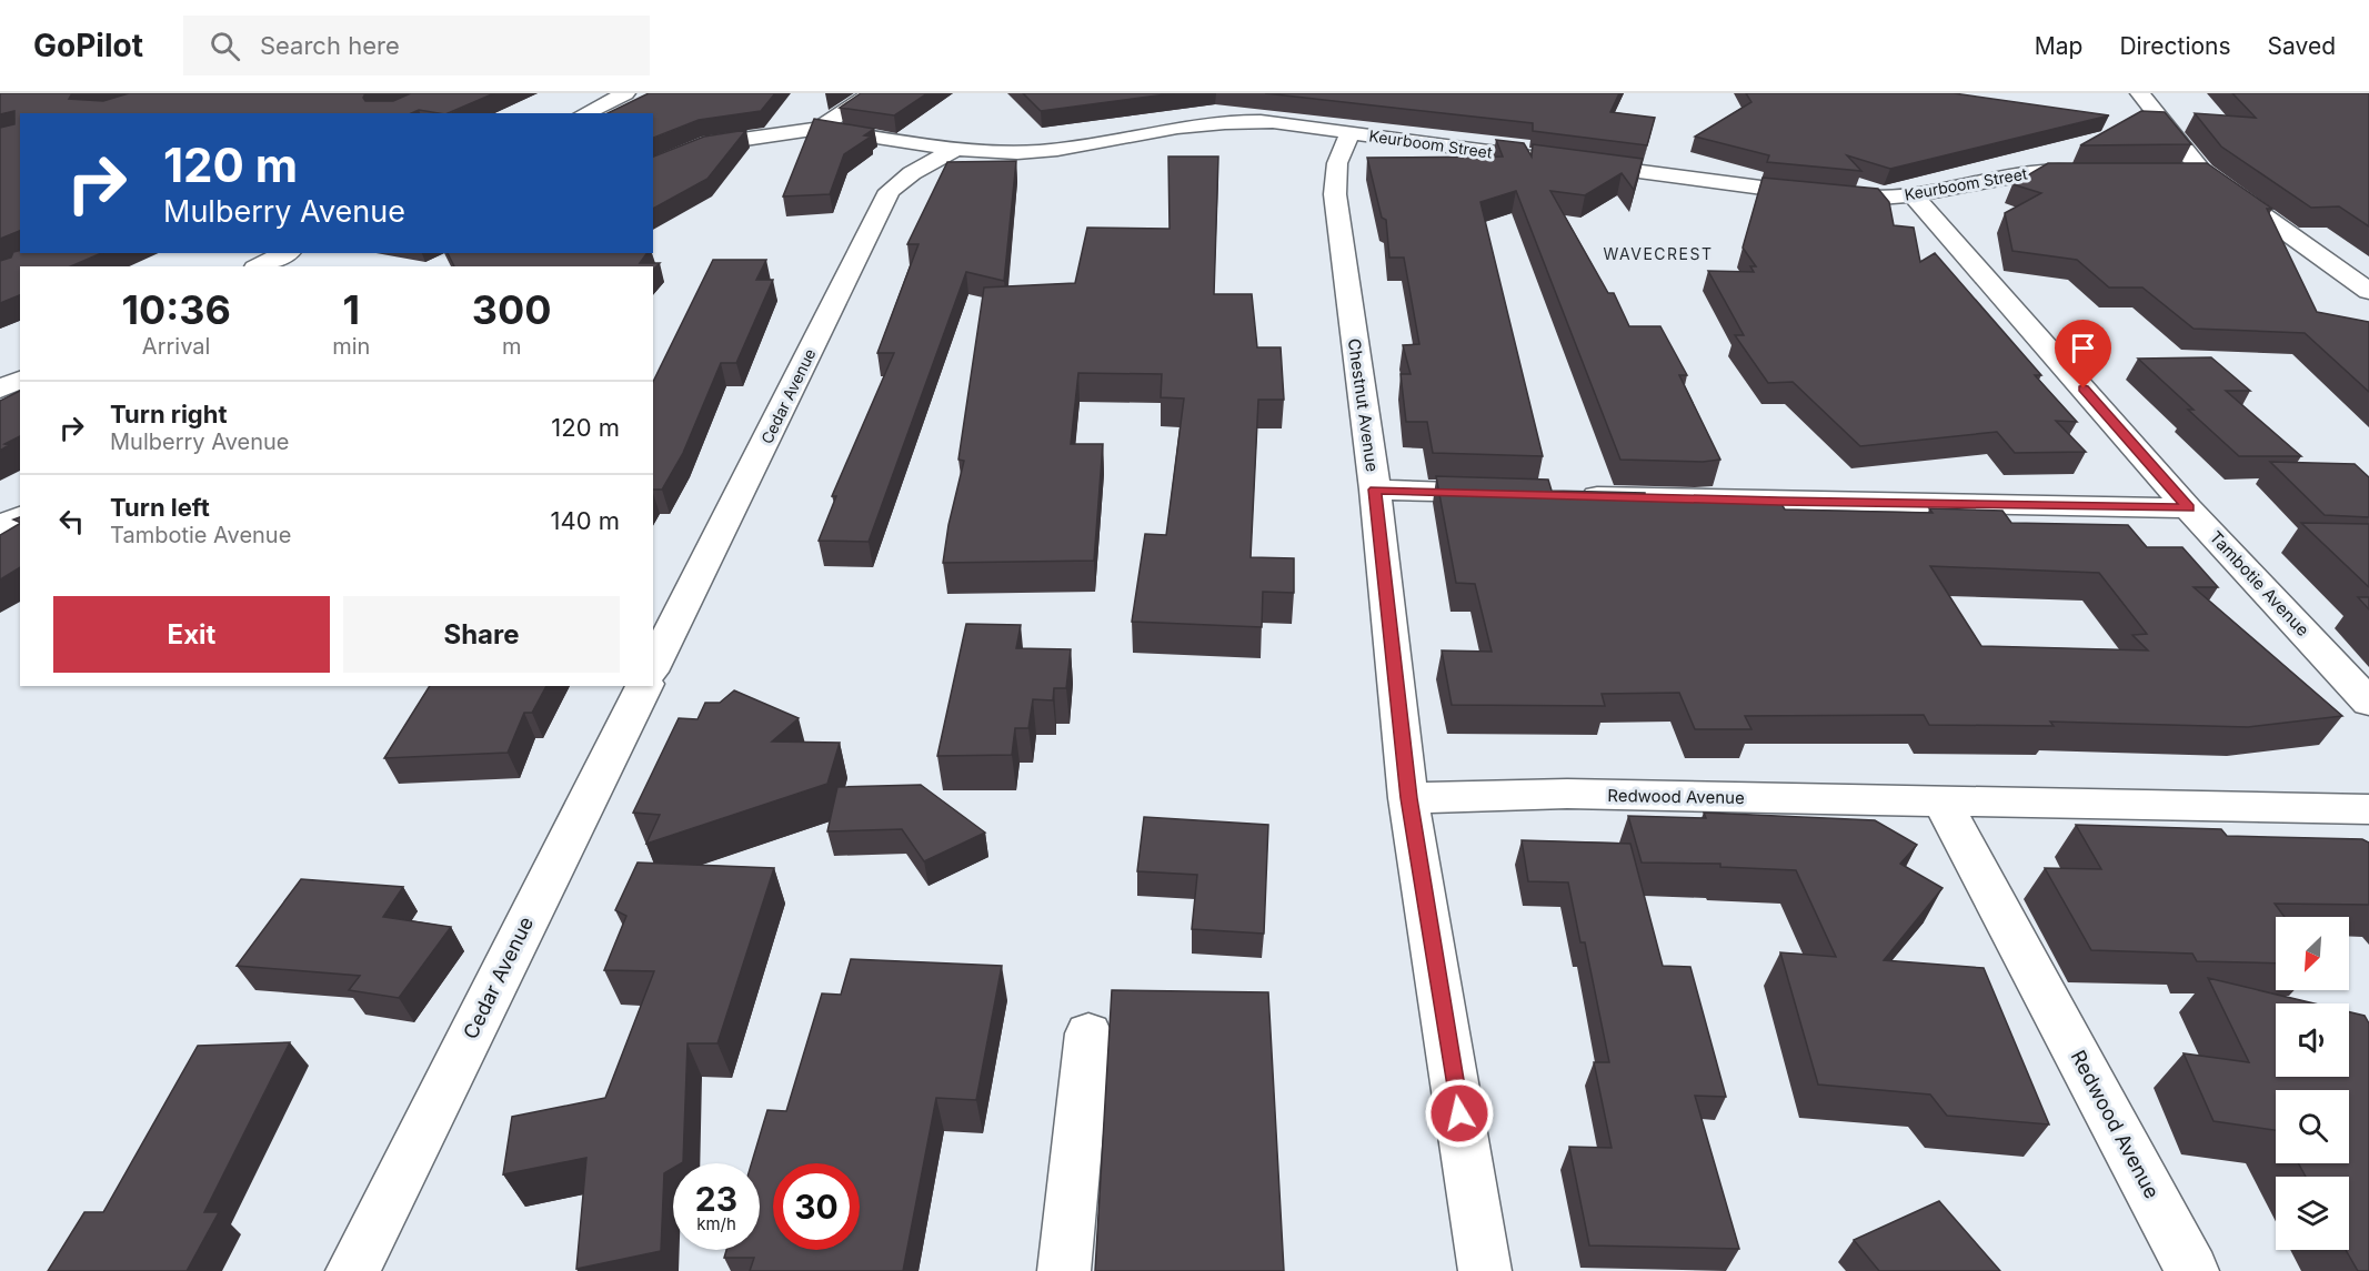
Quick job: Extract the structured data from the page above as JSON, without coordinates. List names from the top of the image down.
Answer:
{
  "streets": {
    "street": [
      "Keurboom Street",
      "Cedar Avenue",
      "Chestnut Avenue",
      "Tambotie Avenue",
      "Redwood Avenue"
    ]
  },
  "crossings": [
    ["Keurboom Street", "Cedar Avenue"],
    ["Keurboom Street", "Chestnut Avenue"],
    ["Keurboom Street", "Tambotie Avenue"],
    ["Chestnut Avenue", "Redwood Avenue"]
  ],
  "districts": ["WAVECREST"],
  "north": "bottom left",
  "page": {
    "header": "GoPilot",
    "search": "Search here",
    "nav": ["Map", "Directions", "Saved"],
    "turn": ["120 m", "Mulberry Avenue"],
    "eta": [
      "10:36",
      "Arrival",
      "1",
      "min",
      "300",
      "m"
    ],
    "list": [
      {
        "name": "Turn right",
        "note": "Mulberry Avenue",
        "value": "120 m"
      },
      {
        "name": "Turn left",
        "note": "Tambotie Avenue",
        "value": "140 m"
      }
    ],
    "buttons": ["Exit", "Share"],
    "speed": "23 km/h",
    "limit": "30"
  }
}
